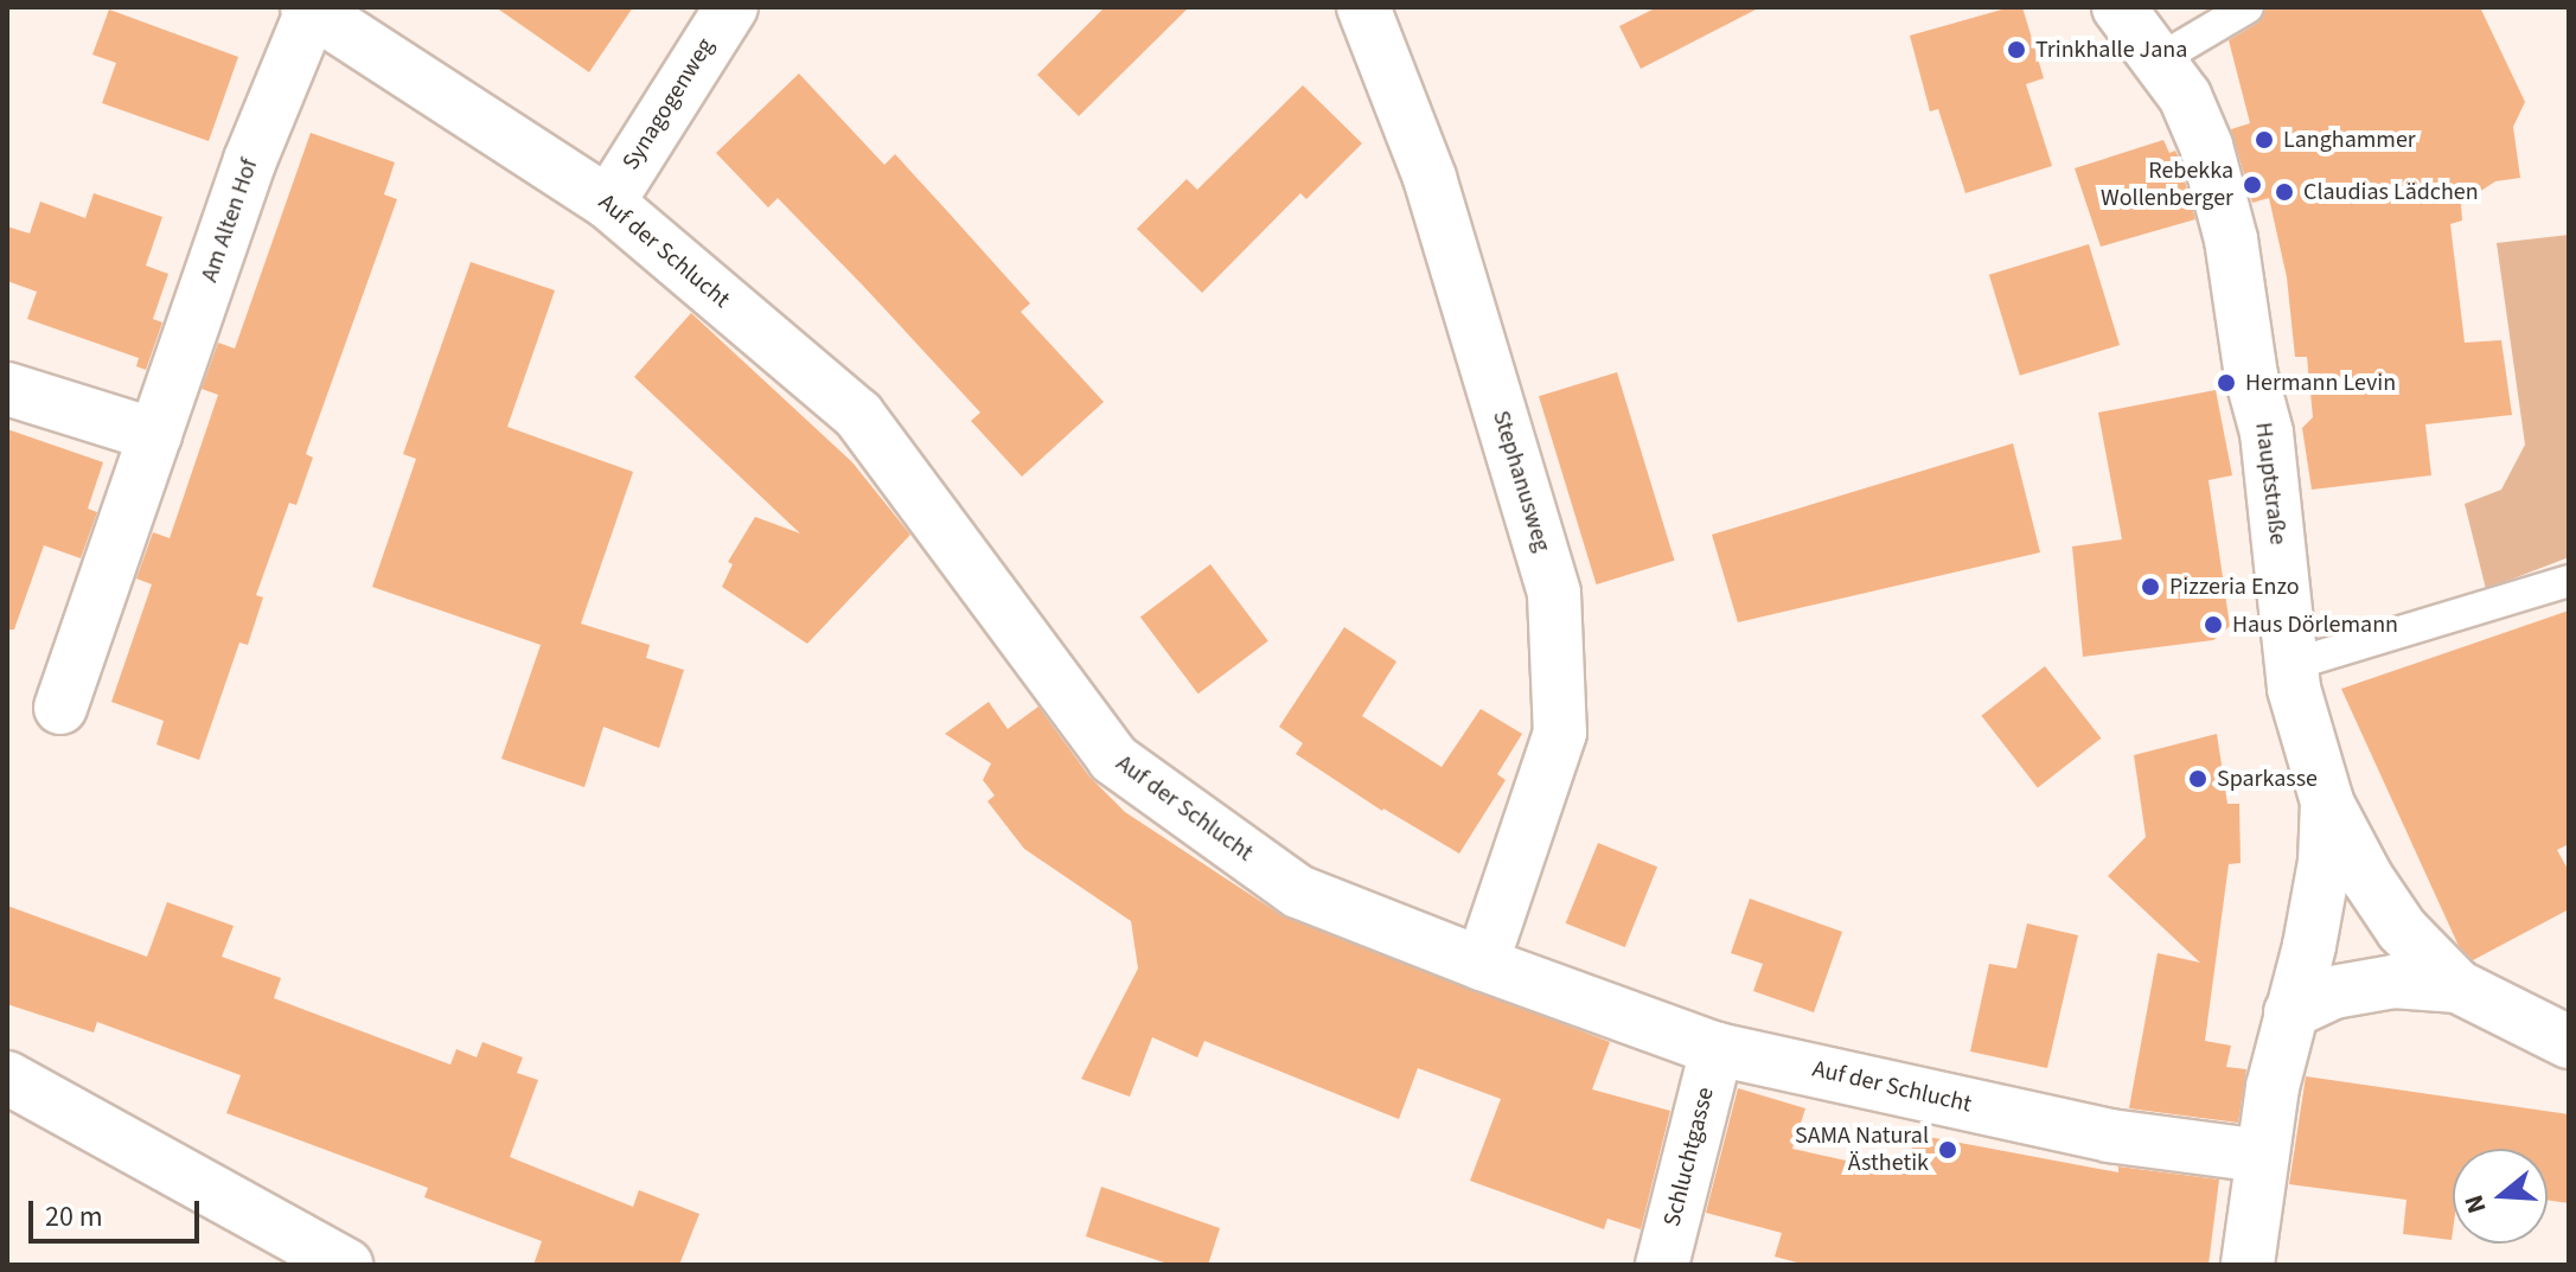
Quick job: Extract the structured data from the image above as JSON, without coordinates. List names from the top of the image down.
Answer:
{
  "streets": {
    "street": [
      "Synagogenweg",
      "Am Alten Hof",
      "Auf der Schlucht",
      "Stephanusweg",
      "Hauptstraße",
      "Schluchtgasse"
    ]
  },
  "crossings": [
    ["Synagogenweg", "Auf der Schlucht"],
    ["Am Alten Hof", "Auf der Schlucht"],
    ["Auf der Schlucht", "Stephanusweg"],
    ["Auf der Schlucht", "Hauptstraße"],
    ["Auf der Schlucht", "Schluchtgasse"]
  ],
  "places": [
    "Trinkhalle Jana",
    "Langhammer",
    "Rebekka Wollenberger",
    "Claudias Lädchen",
    "Hermann Levin",
    "Pizzeria Enzo",
    "Haus Dörlemann",
    "Sparkasse",
    "SAMA Natural Ästhetik"
  ],
  "scale_bar": "20 m",
  "north": "left"
}
